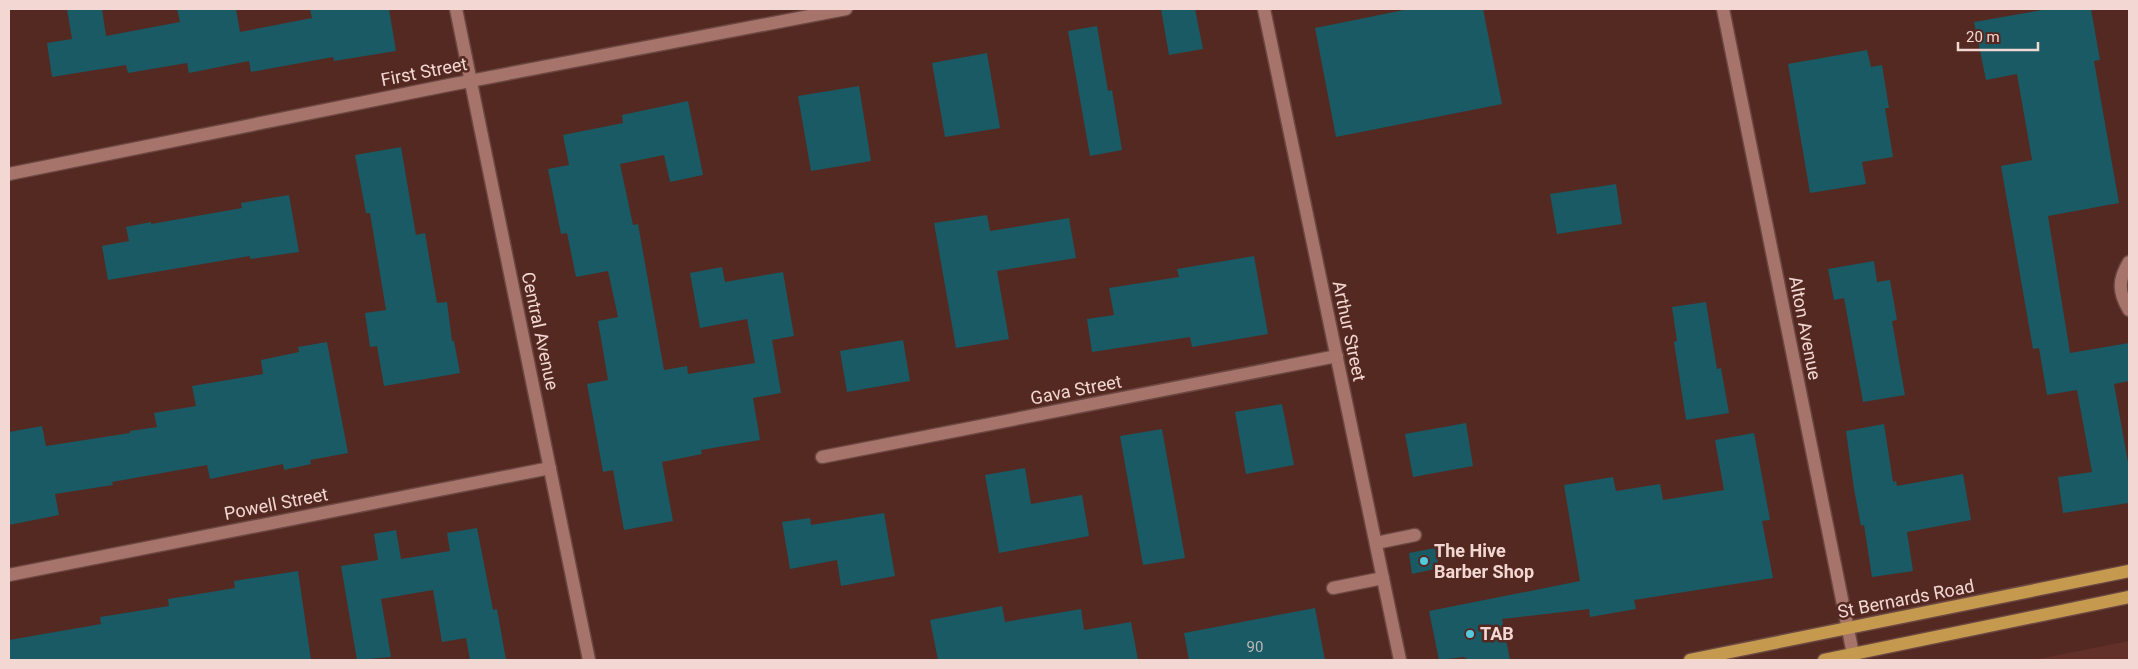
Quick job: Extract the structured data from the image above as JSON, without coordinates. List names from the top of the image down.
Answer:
{
  "streets": {
    "main road": ["St Bernards Road"],
    "street": [
      "First Street",
      "Alton Avenue",
      "Central Avenue",
      "Arthur Street",
      "Gava Street",
      "Powell Street"
    ]
  },
  "crossings": [
    ["First Street", "Central Avenue"],
    ["Alton Avenue", "St Bernards Road"],
    ["Central Avenue", "Powell Street"],
    ["Arthur Street", "Gava Street"]
  ],
  "places": ["The Hive Barber Shop", "TAB"],
  "house_numbers": ["90"],
  "scale_bar": "20 m"
}
